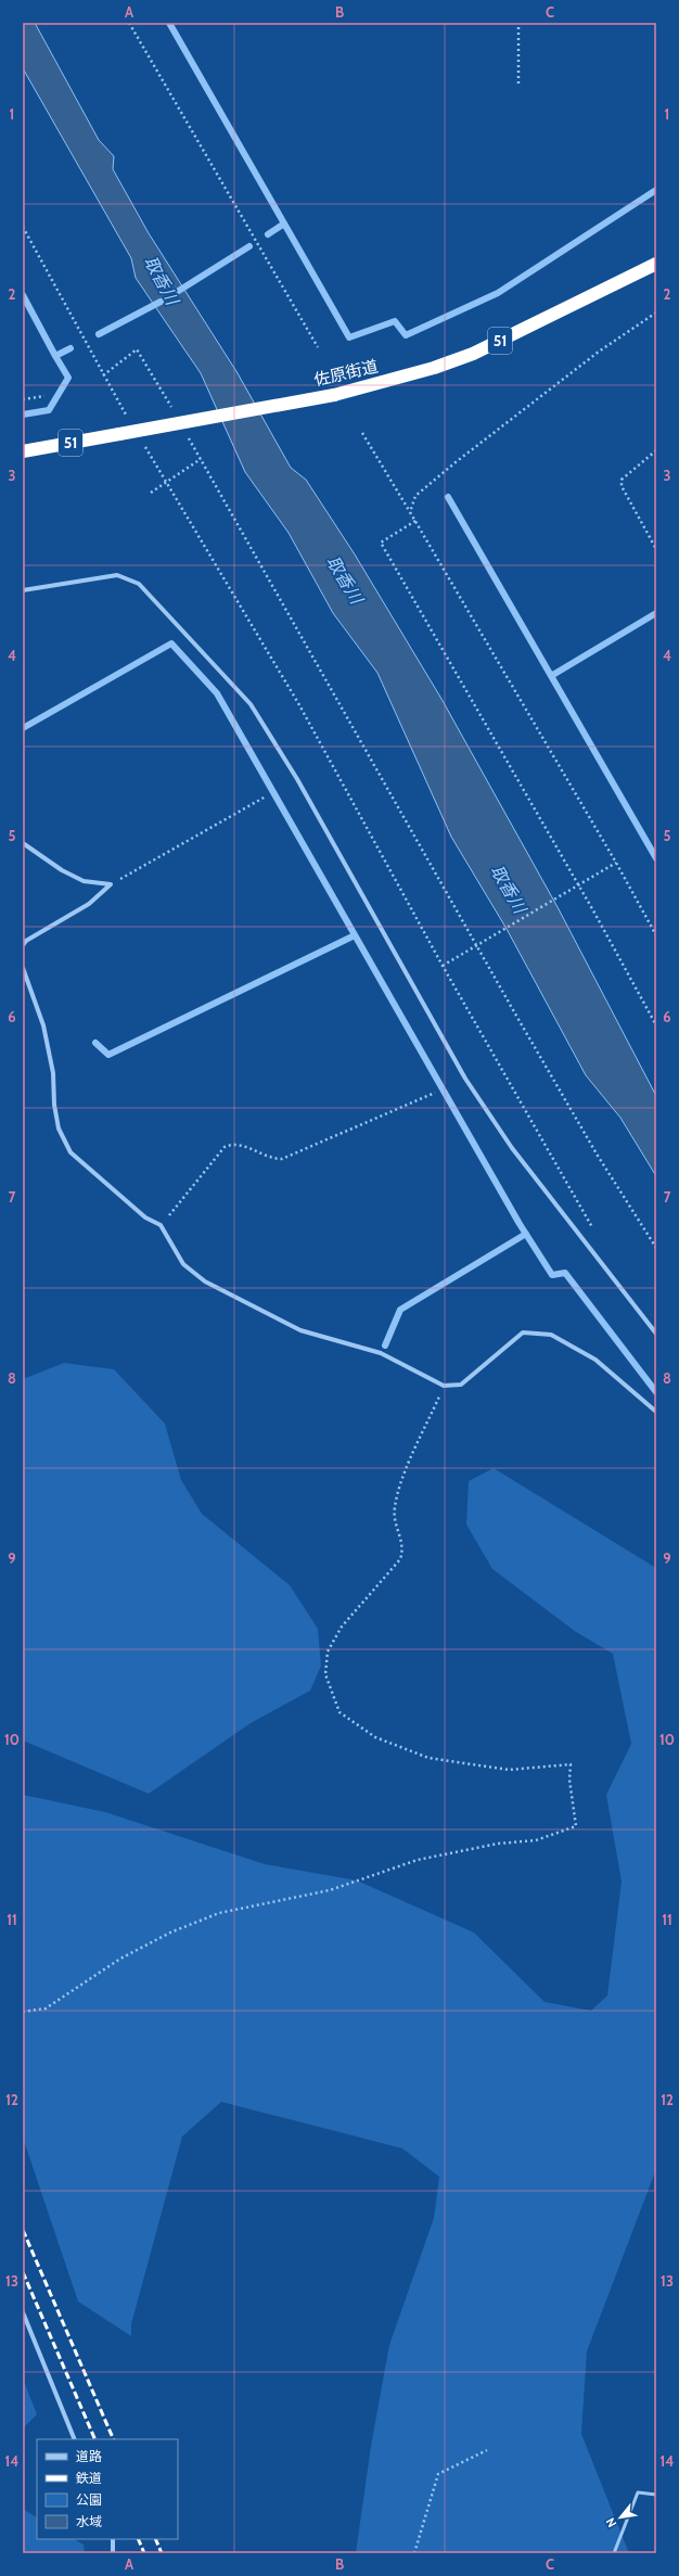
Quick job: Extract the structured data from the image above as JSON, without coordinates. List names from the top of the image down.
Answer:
{
  "streets": {
    "highway": ["51", "佐原街道"]
  },
  "water": ["取香川"],
  "legend": [
    "道路",
    "鉄道",
    "公園",
    "水域"
  ],
  "north": "bottom left",
  "grid": {
    "columns": ["A", "B", "C"],
    "rows": [
      "1",
      "2",
      "3",
      "4",
      "5",
      "6",
      "7",
      "8",
      "9",
      "10",
      "11",
      "12",
      "13",
      "14"
    ]
  }
}
